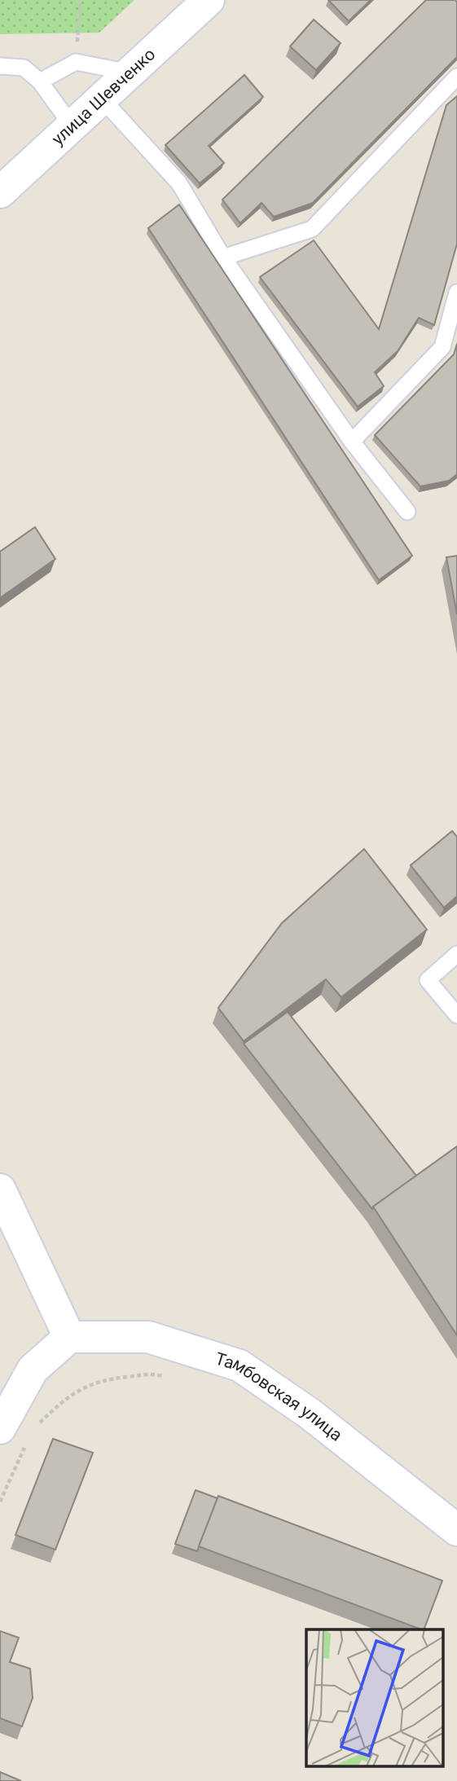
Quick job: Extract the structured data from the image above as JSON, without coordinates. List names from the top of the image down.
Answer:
{
  "streets": {
    "street": ["улица Шевченко", "Тамбовская улица"]
  }
}
